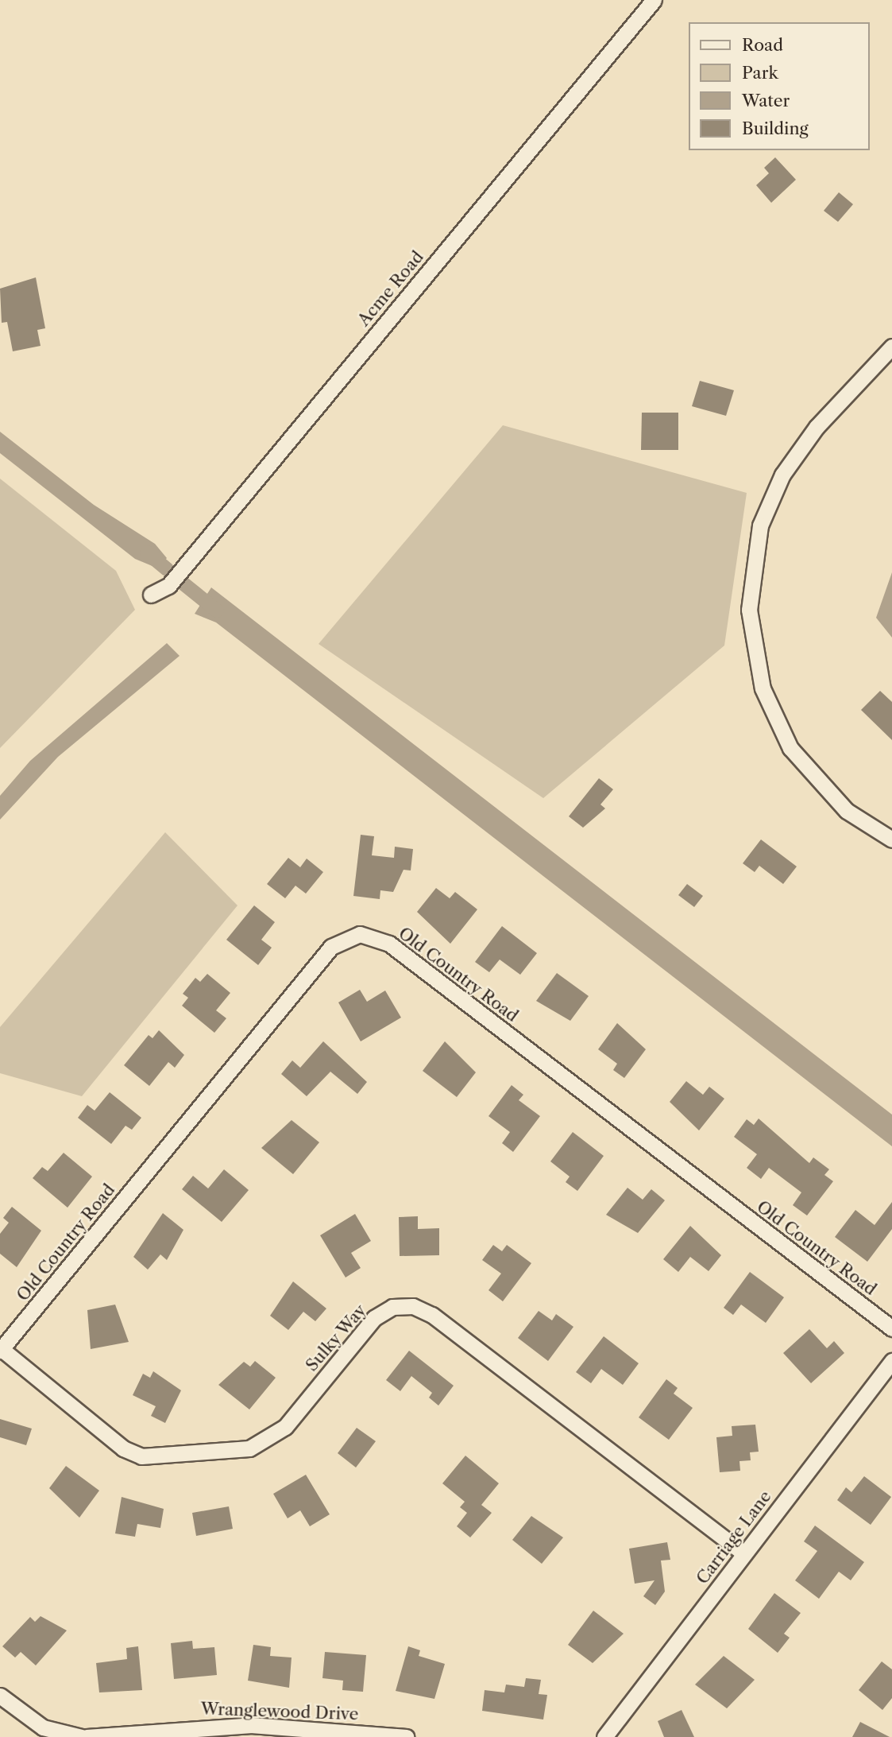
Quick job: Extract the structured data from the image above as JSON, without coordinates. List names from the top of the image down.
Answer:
{
  "streets": {
    "street": [
      "Acme Road",
      "Old Country Road",
      "Sulky Way",
      "Carriage Lane",
      "Wranglewood Drive"
    ]
  },
  "crossings": [
    ["Old Country Road", "Sulky Way"],
    ["Sulky Way", "Carriage Lane"]
  ],
  "legend": [
    "Road",
    "Park",
    "Water",
    "Building"
  ]
}
